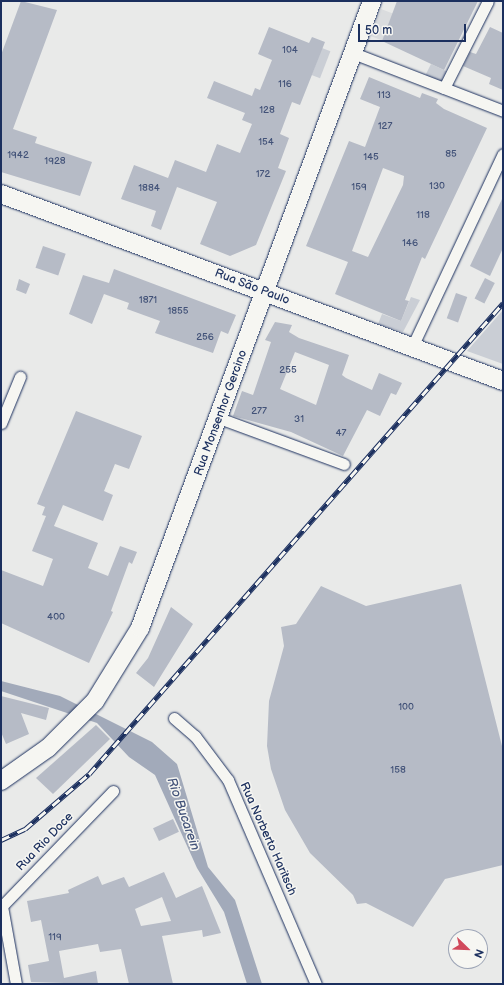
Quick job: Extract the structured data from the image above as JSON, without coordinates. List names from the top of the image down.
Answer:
{
  "streets": {
    "main road": ["Rua São Paulo", "Rua Monsenhor Gercino"],
    "street": ["Rua Norberto Haritsch", "Rua Rio Doce"]
  },
  "crossings": [
    ["Rua São Paulo", "Rua Monsenhor Gercino"]
  ],
  "water": ["Rio Bucarein"],
  "house_numbers": [
    "104",
    "116",
    "113",
    "128",
    "127",
    "154",
    "85",
    "1942",
    "145",
    "1928",
    "172",
    "130",
    "159",
    "1884",
    "118",
    "146",
    "1871",
    "1855",
    "256",
    "255",
    "277",
    "31",
    "47",
    "400",
    "100",
    "158",
    "119"
  ],
  "scale_bar": "50 m",
  "north": "bottom right"
}
